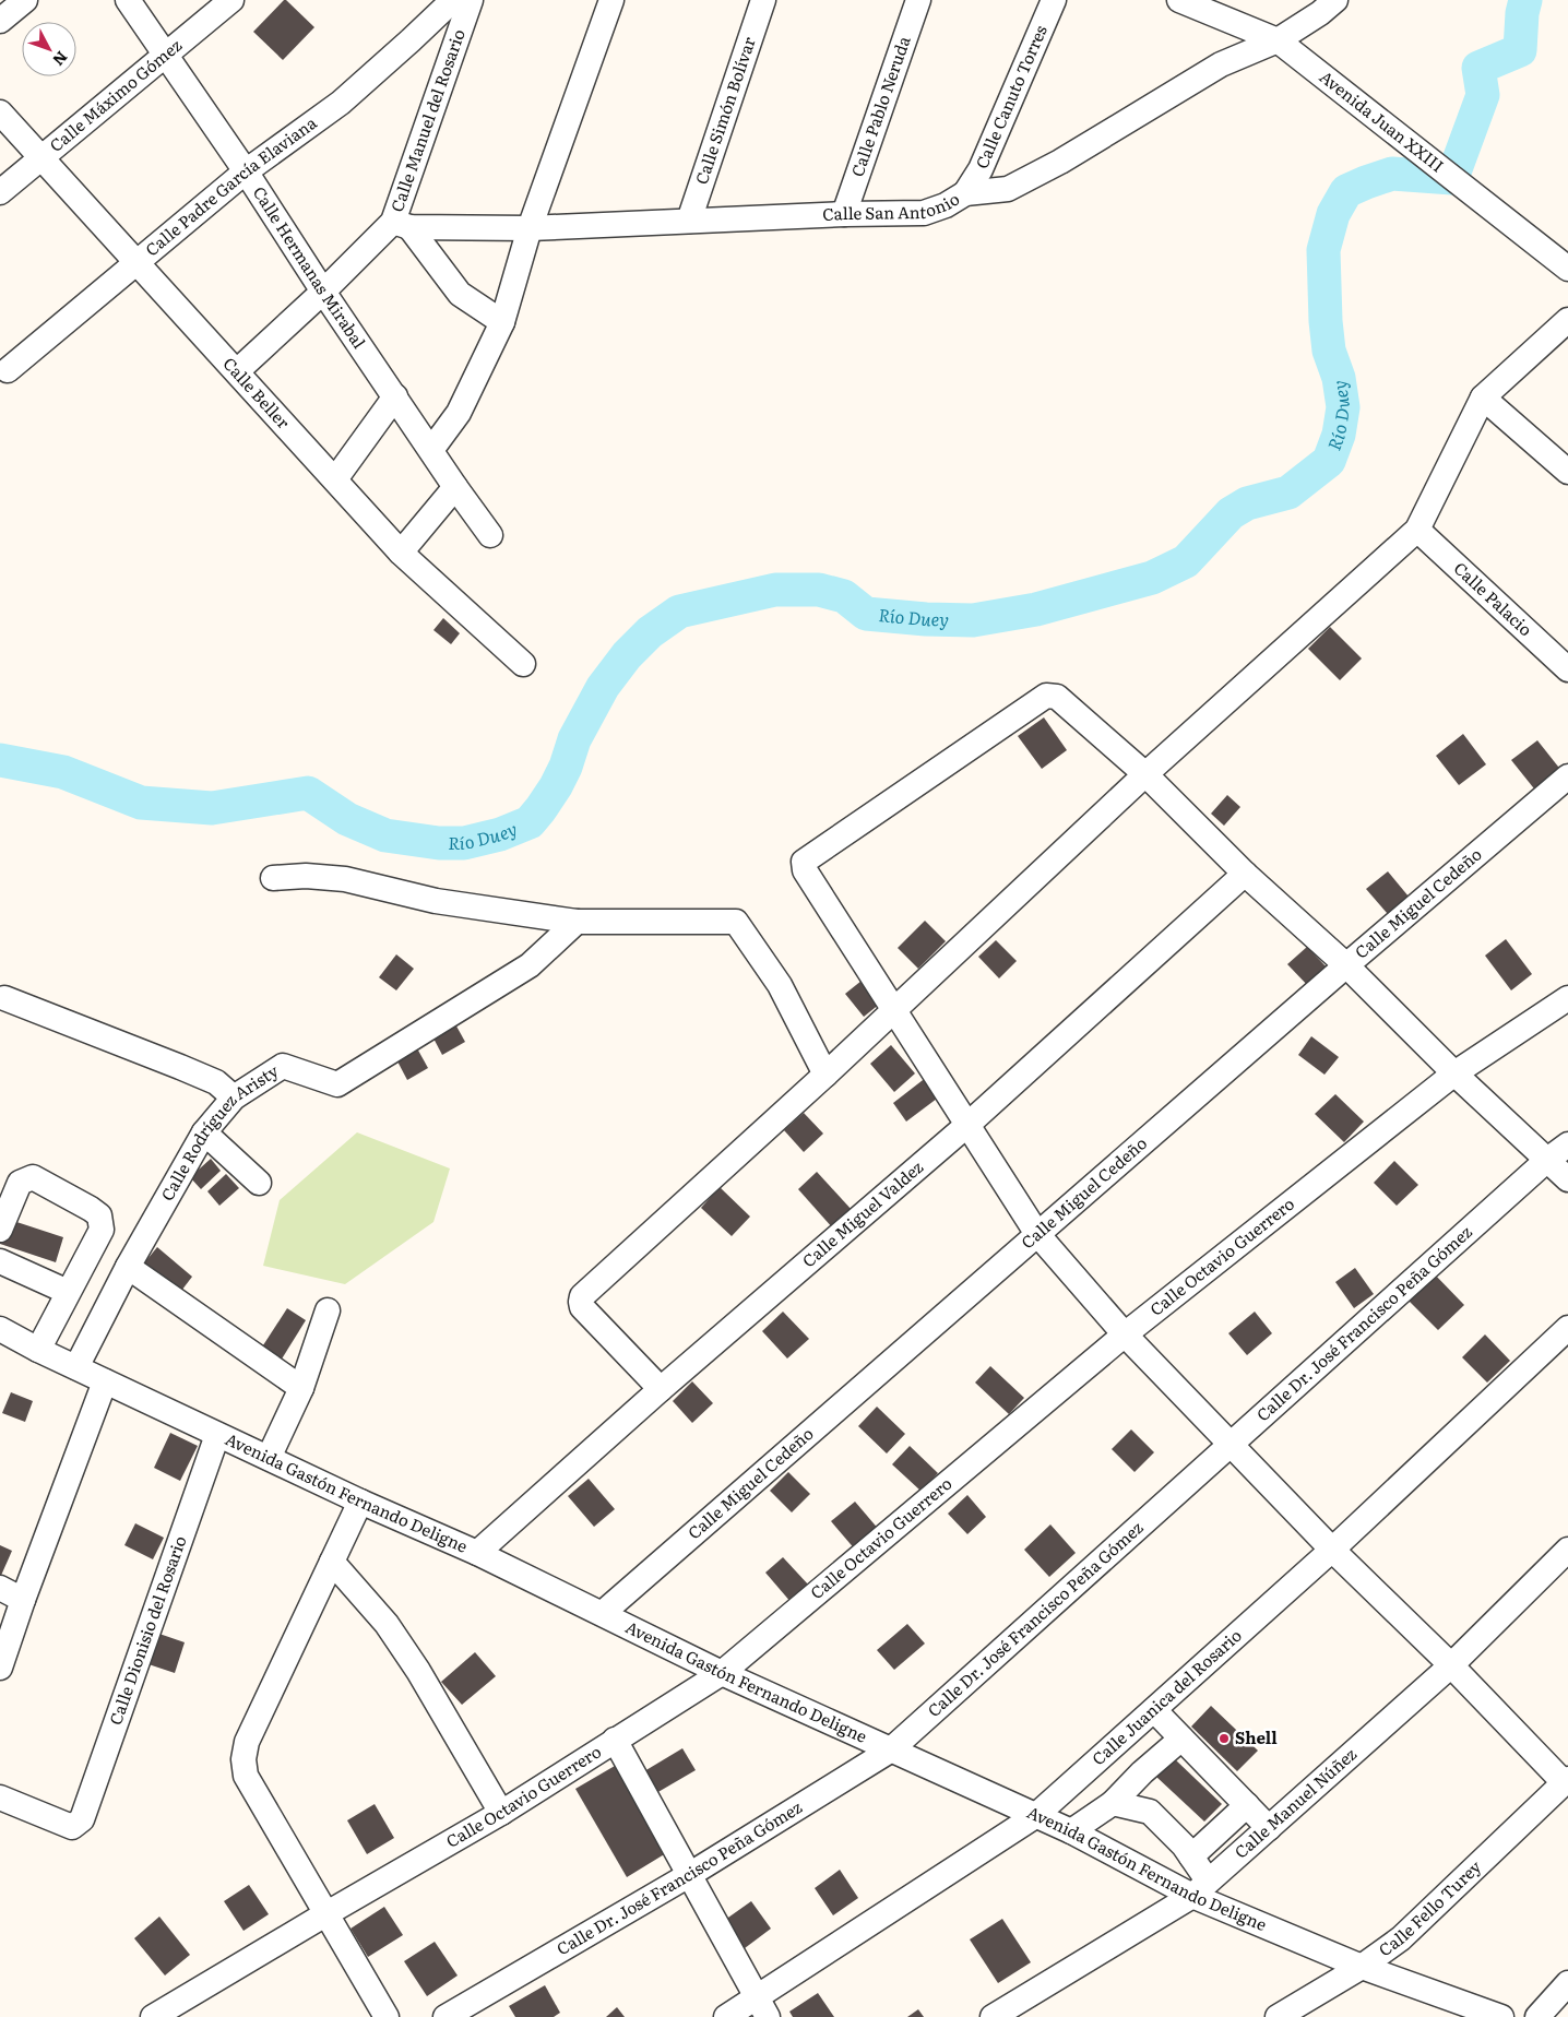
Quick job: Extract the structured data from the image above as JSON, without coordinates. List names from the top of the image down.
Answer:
{
  "streets": {
    "street": [
      "Calle Máximo Gómez",
      "Calle Canuto Torres",
      "Calle Pablo Neruda",
      "Calle Simón Bolívar",
      "Calle Manuel del Rosario",
      "Avenida Juan XXIII",
      "Calle Padre García Elaviana",
      "Calle San Antonio",
      "Calle Hermanas Mirabal",
      "Calle Beller",
      "Calle Palacio",
      "Calle Miguel Cedeño",
      "Calle Rodríguez Aristy",
      "Calle Miguel Valdez",
      "Calle Octavio Guerrero",
      "Calle Dr. José Francisco Peña Gómez",
      "Avenida Gastón Fernando Deligne",
      "Calle Dionisio del Rosario",
      "Calle Juanica del Rosario",
      "Calle Manuel Núñez",
      "Calle Fello Turey"
    ]
  },
  "crossings": [
    ["Calle Máximo Gómez", "Calle Hermanas Mirabal"],
    ["Calle Máximo Gómez", "Calle Beller"],
    ["Calle Canuto Torres", "Calle San Antonio"],
    ["Calle Pablo Neruda", "Calle San Antonio"],
    ["Calle Simón Bolívar", "Calle San Antonio"],
    ["Calle Manuel del Rosario", "Calle San Antonio"],
    ["Calle Manuel del Rosario", "Calle Hermanas Mirabal"],
    ["Calle Manuel del Rosario", "Calle Beller"],
    ["Avenida Juan XXIII", "Calle San Antonio"],
    ["Calle Padre García Elaviana", "Calle Hermanas Mirabal"],
    ["Calle Padre García Elaviana", "Calle Beller"],
    ["Calle Miguel Cedeño", "Avenida Gastón Fernando Deligne"],
    ["Calle Rodríguez Aristy", "Avenida Gastón Fernando Deligne"],
    ["Calle Miguel Valdez", "Avenida Gastón Fernando Deligne"],
    ["Calle Octavio Guerrero", "Avenida Gastón Fernando Deligne"],
    ["Calle Dr. José Francisco Peña Gómez", "Avenida Gastón Fernando Deligne"],
    ["Avenida Gastón Fernando Deligne", "Calle Dionisio del Rosario"],
    ["Avenida Gastón Fernando Deligne", "Calle Juanica del Rosario"],
    ["Avenida Gastón Fernando Deligne", "Calle Manuel Núñez"],
    ["Avenida Gastón Fernando Deligne", "Calle Fello Turey"]
  ],
  "water": ["Río Duey"],
  "places": ["Shell"],
  "north": "bottom right"
}
